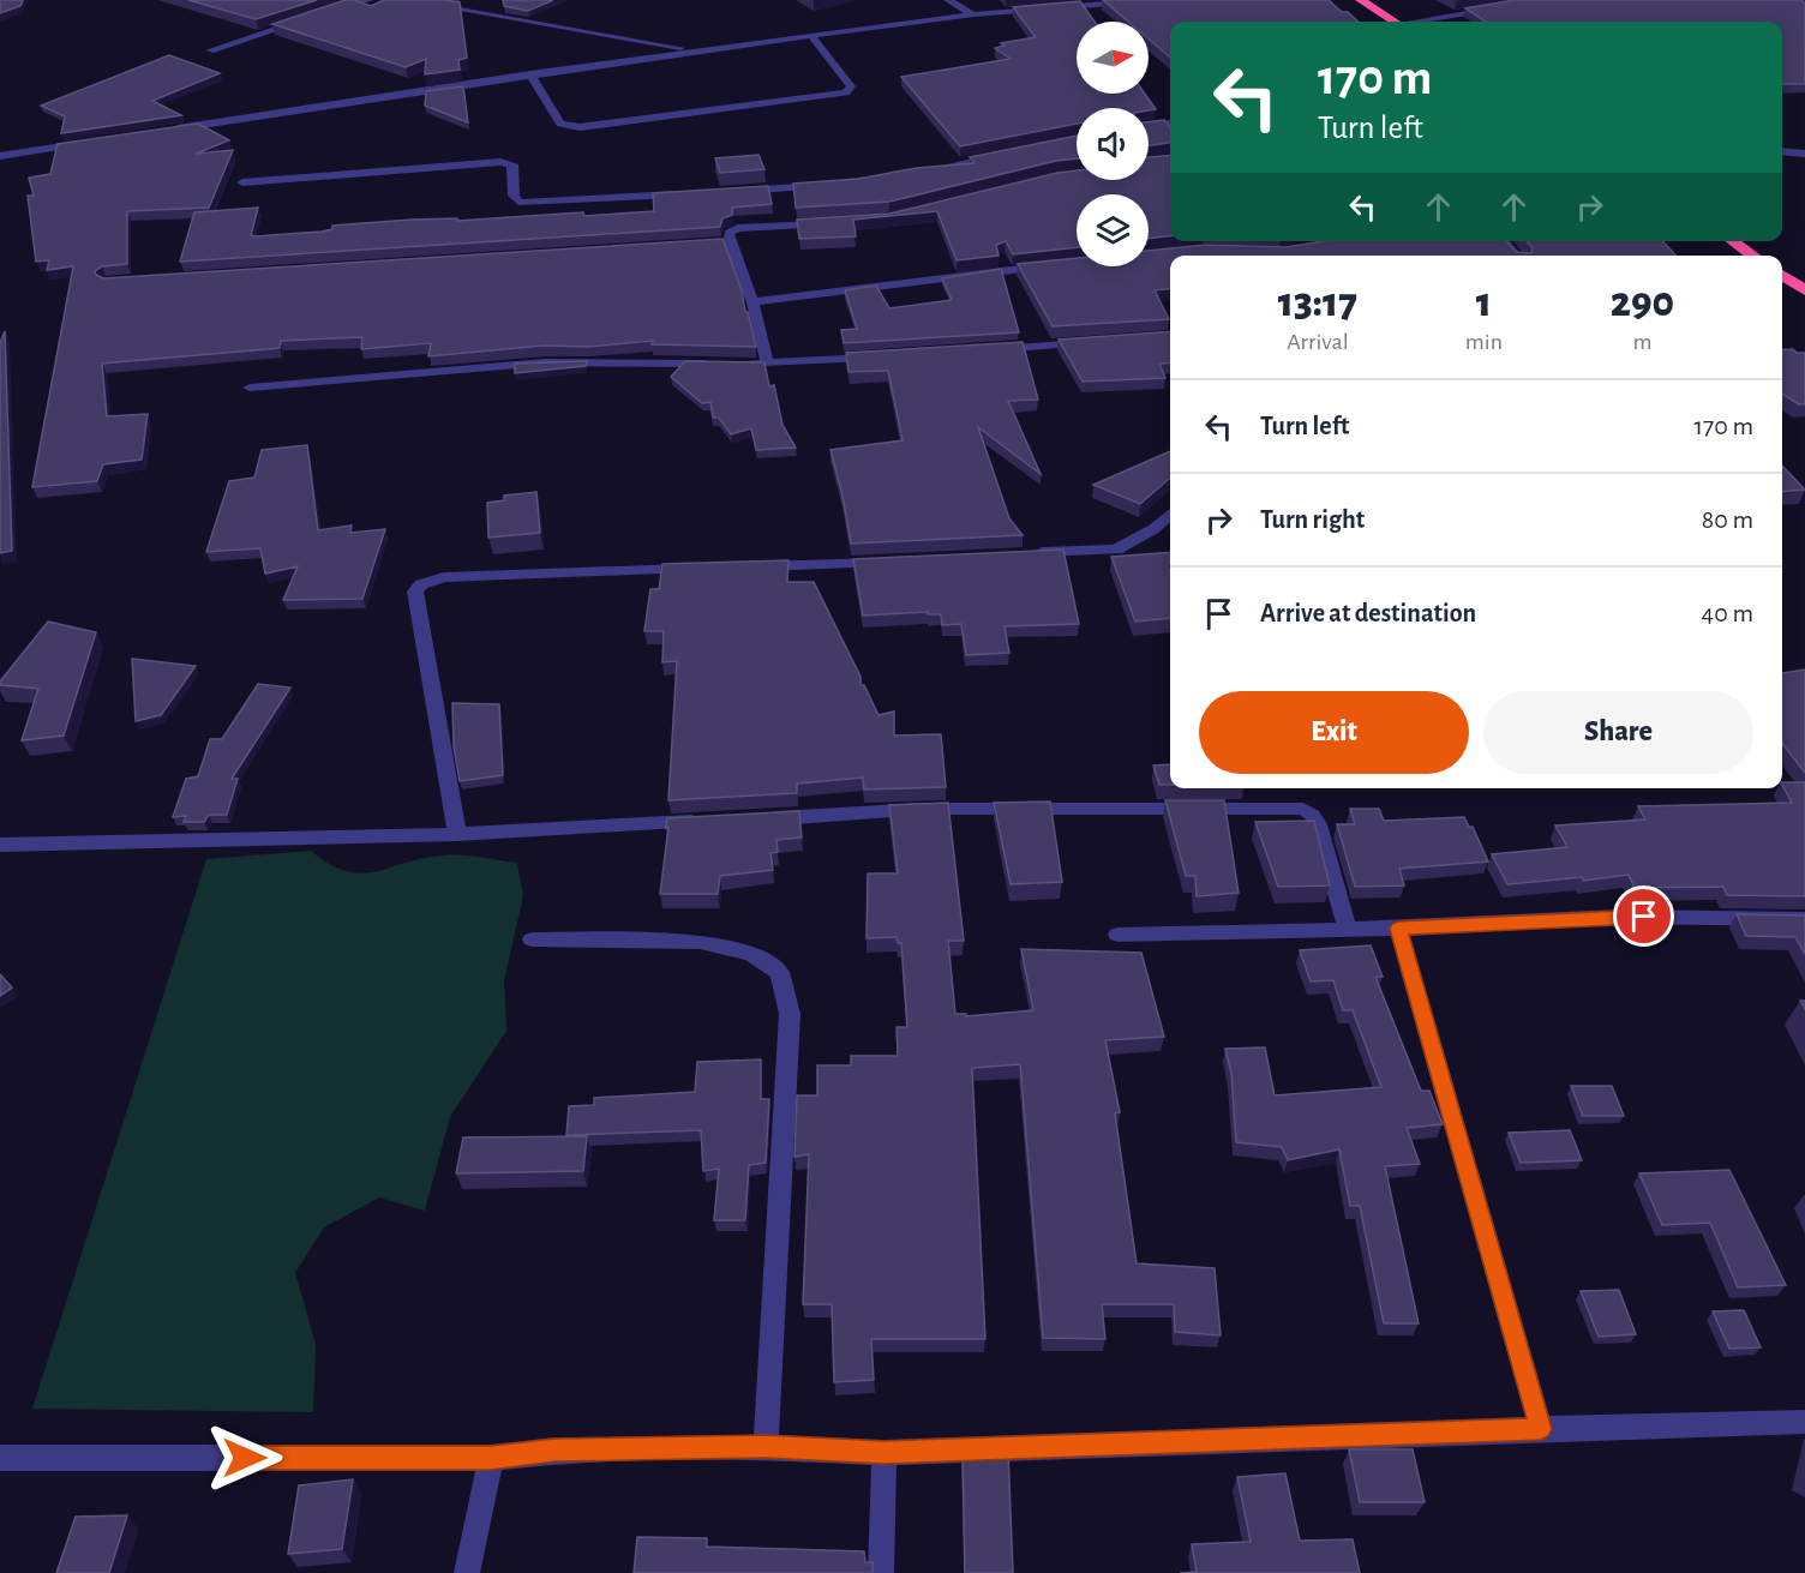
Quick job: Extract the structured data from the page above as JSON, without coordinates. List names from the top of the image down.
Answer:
{
  "north": "right",
  "page": {
    "turn": ["170 m", "Turn left"],
    "eta": [
      "13:17",
      "Arrival",
      "1",
      "min",
      "290",
      "m"
    ],
    "list": [
      {
        "name": "Turn left",
        "value": "170 m"
      },
      {
        "name": "Turn right",
        "value": "80 m"
      },
      {
        "name": "Arrive at destination",
        "value": "40 m"
      }
    ],
    "buttons": ["Exit", "Share"]
  }
}
